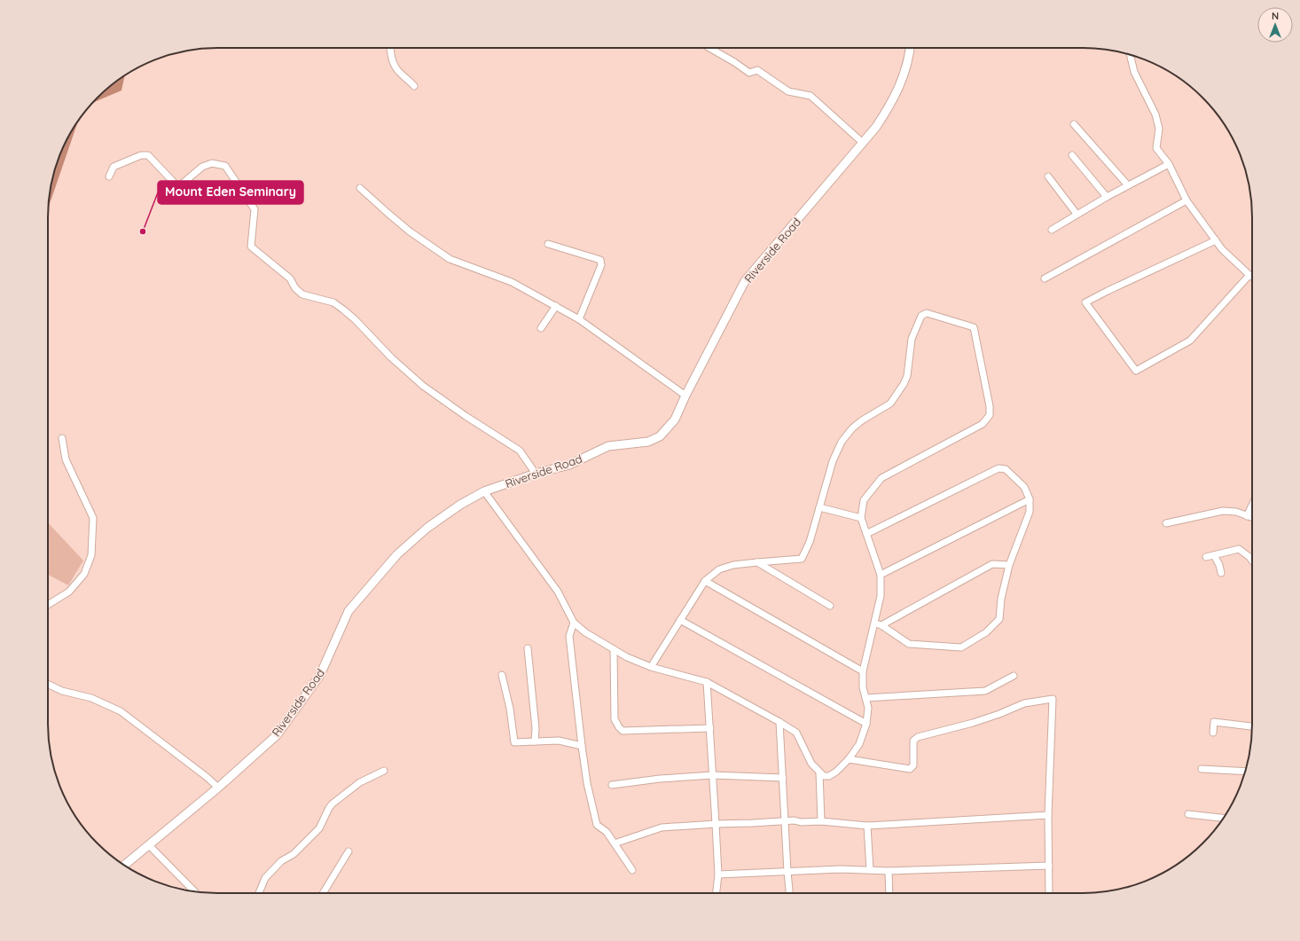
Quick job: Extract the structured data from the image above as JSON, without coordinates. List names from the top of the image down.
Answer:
{
  "streets": {
    "street": ["Riverside Road"]
  },
  "places": ["Mount Eden Seminary"],
  "north": "top"
}
